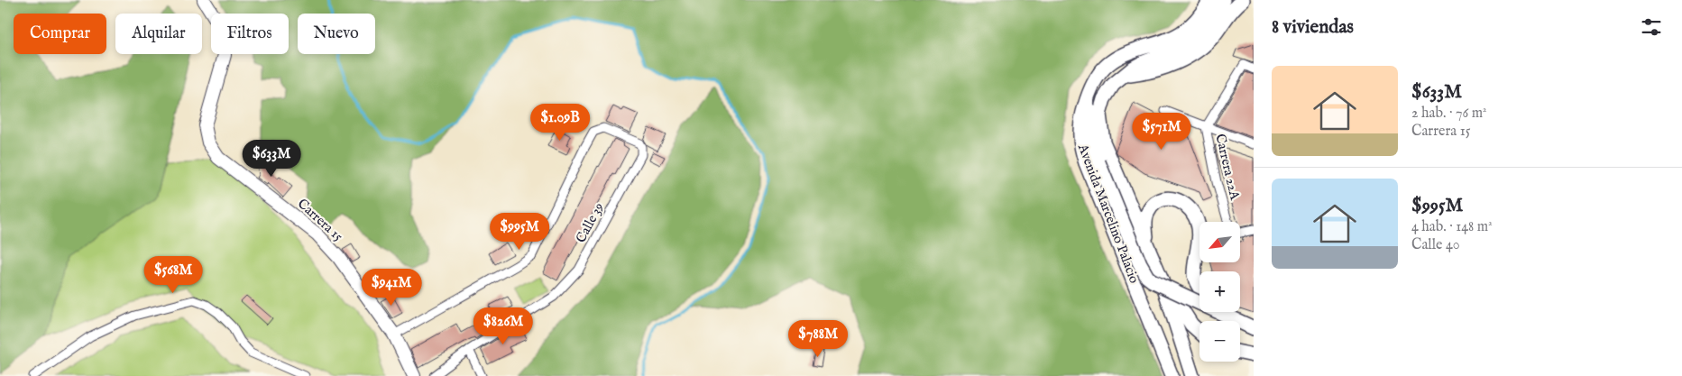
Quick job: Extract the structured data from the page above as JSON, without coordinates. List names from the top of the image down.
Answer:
{
  "streets": {
    "main road": ["Avenida Marcelino Palacio", "Carrera 15"],
    "street": ["Carrera 22A", "Calle 39"]
  },
  "crossings": [
    ["Carrera 15", "Calle 39"]
  ],
  "north": "bottom left",
  "page": {
    "heading": "8 viviendas",
    "chip": [
      "Comprar",
      "Alquilar",
      "Filtros",
      "Nuevo"
    ],
    "list": [
      {
        "name": "$633M",
        "note": "2 hab. · 76 m² · Carrera 15"
      },
      {
        "name": "$995M",
        "note": "4 hab. · 148 m² · Calle 40"
      }
    ],
    "price": [
      "$1.09B",
      "$571M",
      "$633M",
      "$995M",
      "$568M",
      "$941M",
      "$826M",
      "$788M"
    ],
    "map_buttons": ["+", "−"]
  }
}
